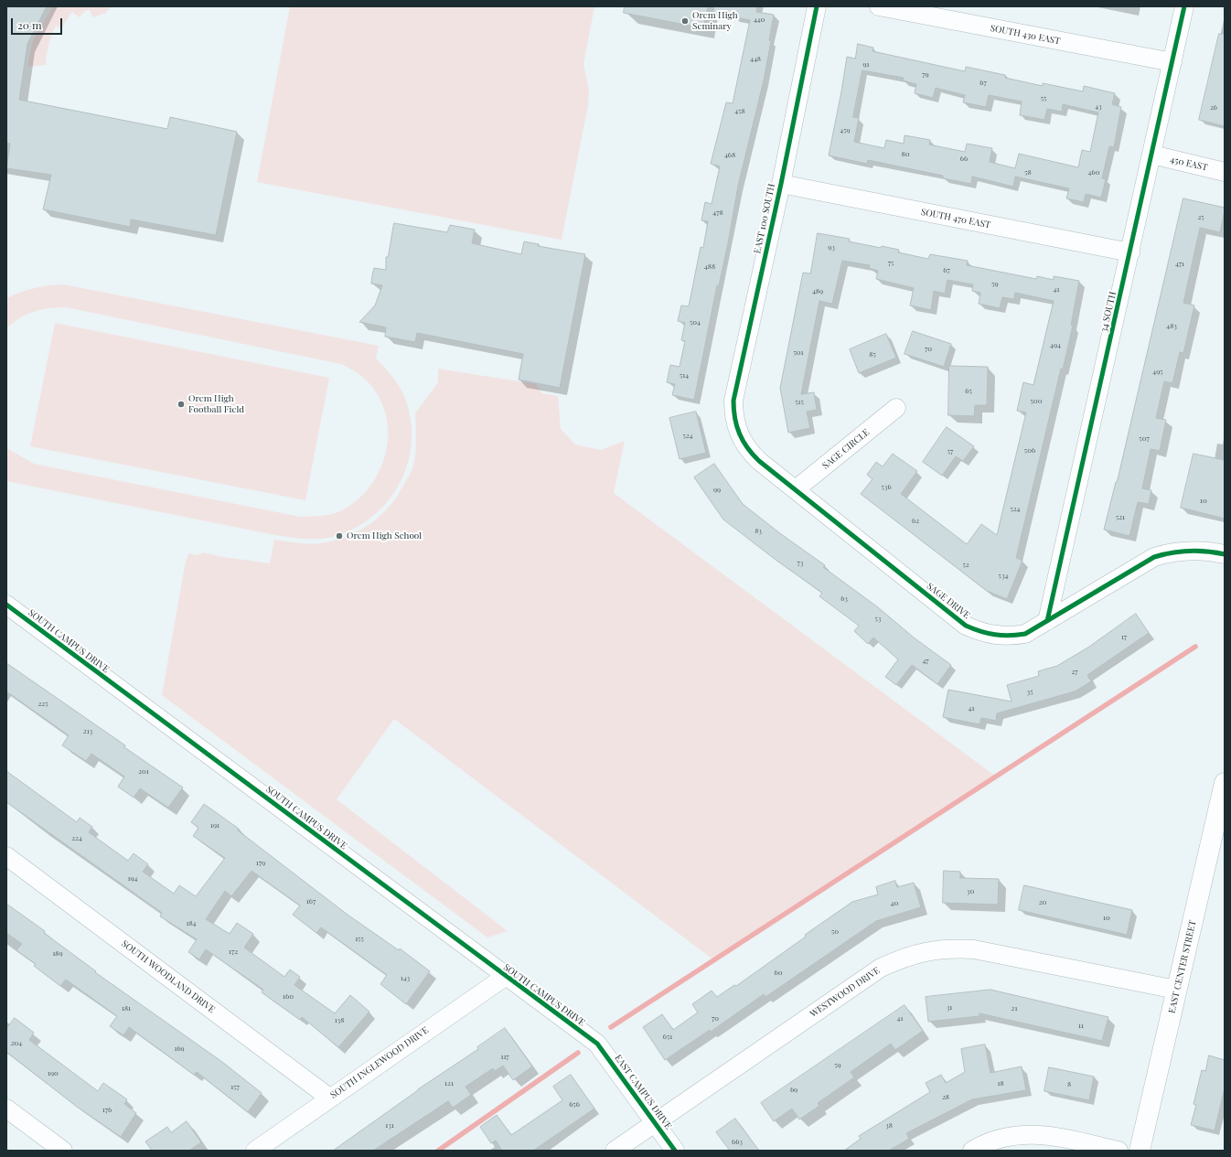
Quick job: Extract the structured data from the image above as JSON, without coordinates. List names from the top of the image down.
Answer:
{
  "streets": {
    "main road": ["EAST CENTER STREET"],
    "street": [
      "SOUTH 430 EAST",
      "450 EAST",
      "EAST 100 SOUTH",
      "SOUTH 470 EAST",
      "34 SOUTH",
      "SAGE CIRCLE",
      "SAGE DRIVE",
      "SOUTH CAMPUS DRIVE",
      "SOUTH WOODLAND DRIVE",
      "WESTWOOD DRIVE",
      "SOUTH INGLEWOOD DRIVE",
      "EAST CAMPUS DRIVE"
    ]
  },
  "crossings": [
    ["SOUTH 430 EAST", "34 SOUTH"],
    ["450 EAST", "34 SOUTH"],
    ["EAST 100 SOUTH", "SOUTH 470 EAST"],
    ["EAST 100 SOUTH", "SAGE DRIVE"],
    ["SOUTH 470 EAST", "34 SOUTH"],
    ["34 SOUTH", "SAGE DRIVE"],
    ["SAGE CIRCLE", "SAGE DRIVE"],
    ["SOUTH CAMPUS DRIVE", "SOUTH INGLEWOOD DRIVE"],
    ["SOUTH CAMPUS DRIVE", "EAST CAMPUS DRIVE"],
    ["EAST CENTER STREET", "WESTWOOD DRIVE"],
    ["SOUTH WOODLAND DRIVE", "SOUTH INGLEWOOD DRIVE"],
    ["WESTWOOD DRIVE", "EAST CAMPUS DRIVE"]
  ],
  "places": ["Orem High Seminary", "Orem High Football Field", "Orem High School"],
  "house_numbers": [
    "440",
    "448",
    "91",
    "79",
    "67",
    "55",
    "43",
    "26",
    "458",
    "459",
    "80",
    "468",
    "66",
    "58",
    "460",
    "478",
    "25",
    "93",
    "75",
    "471",
    "488",
    "67",
    "59",
    "41",
    "489",
    "504",
    "483",
    "494",
    "70",
    "501",
    "85",
    "495",
    "514",
    "65",
    "500",
    "515",
    "524",
    "507",
    "506",
    "57",
    "536",
    "99",
    "10",
    "524",
    "521",
    "62",
    "83",
    "73",
    "52",
    "534",
    "63",
    "53",
    "17",
    "47",
    "27",
    "35",
    "225",
    "41",
    "213",
    "201",
    "191",
    "224",
    "179",
    "194",
    "30",
    "167",
    "20",
    "40",
    "10",
    "184",
    "50",
    "155",
    "172",
    "189",
    "60",
    "143",
    "160",
    "31",
    "181",
    "21",
    "70",
    "41",
    "138",
    "11",
    "651",
    "204",
    "169",
    "117",
    "59",
    "190",
    "121",
    "18",
    "8",
    "157",
    "69",
    "28",
    "656",
    "176",
    "131",
    "38",
    "663"
  ],
  "scale_bar": "20 m"
}
